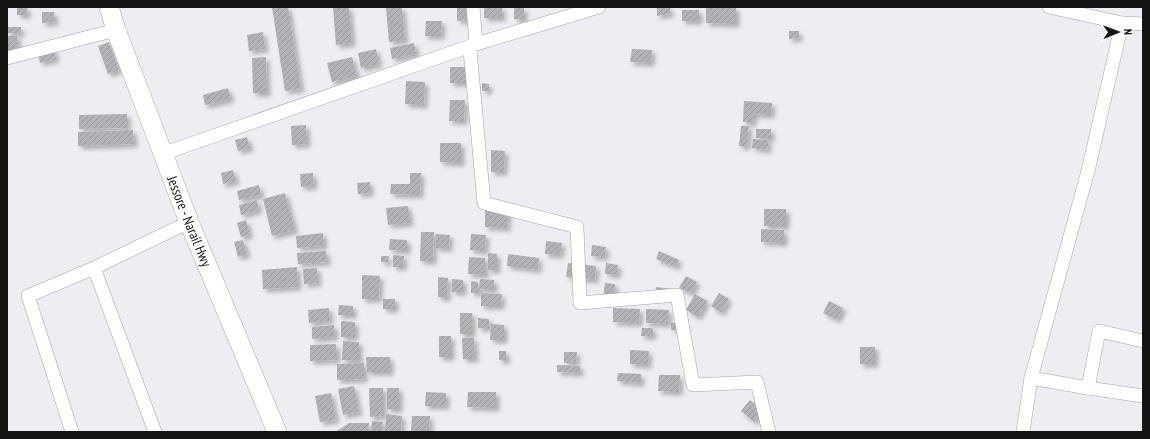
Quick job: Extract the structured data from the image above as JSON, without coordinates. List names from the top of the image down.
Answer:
{
  "streets": {
    "highway": ["Jessore - Narail Hwy"]
  },
  "north": "right"
}
